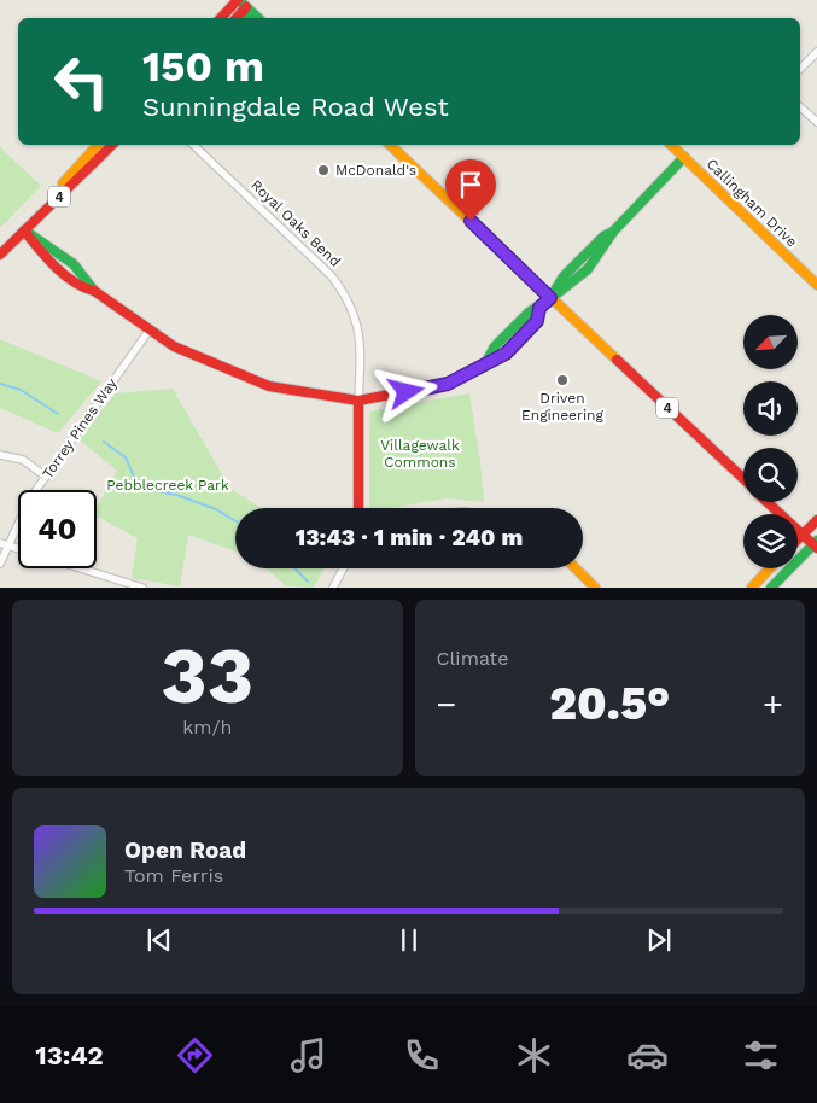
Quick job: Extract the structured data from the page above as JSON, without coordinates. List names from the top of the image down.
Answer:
{
  "streets": {
    "street": [
      "4",
      "Callingham Drive",
      "Royal Oaks Bend",
      "Torrey Pines Way"
    ]
  },
  "parks": ["Villagewalk Commons", "Pebblecreek Park"],
  "places": ["McDonald's", "Driven Engineering"],
  "north": "bottom left",
  "page": {
    "turn": ["150 m", "Sunningdale Road West"],
    "limit": "40",
    "trip": "13:43 · 1 min · 240 m",
    "tile": [
      ["33", "km/h"],
      "Climate"
    ],
    "heat": ["−", "20.5°", "+"],
    "song": ["Open Road", "Tom Ferris"],
    "tabs": "13:42"
  }
}
